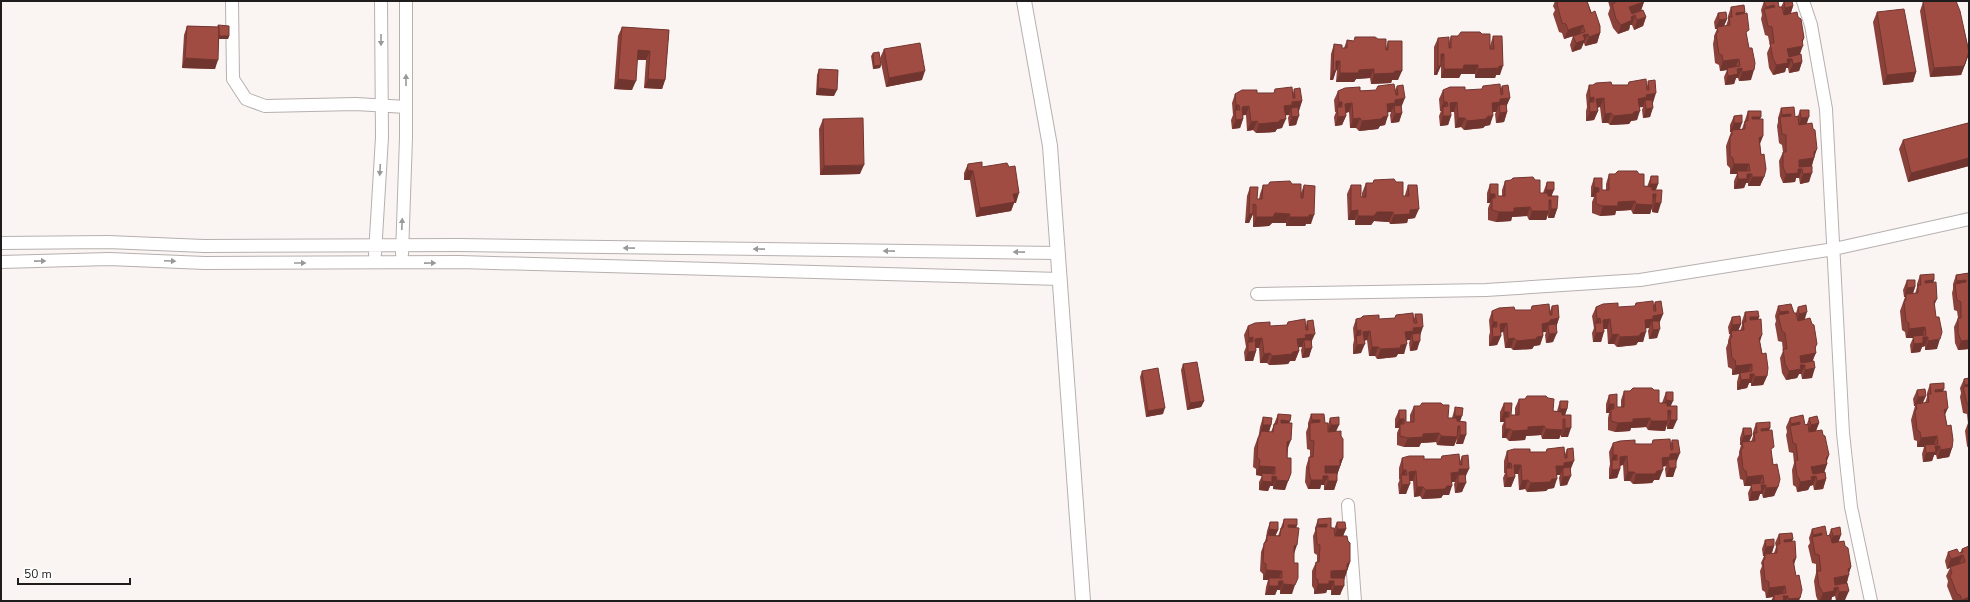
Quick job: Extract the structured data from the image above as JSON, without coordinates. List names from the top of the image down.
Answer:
{
  "scale_bar": "50 m"
}
